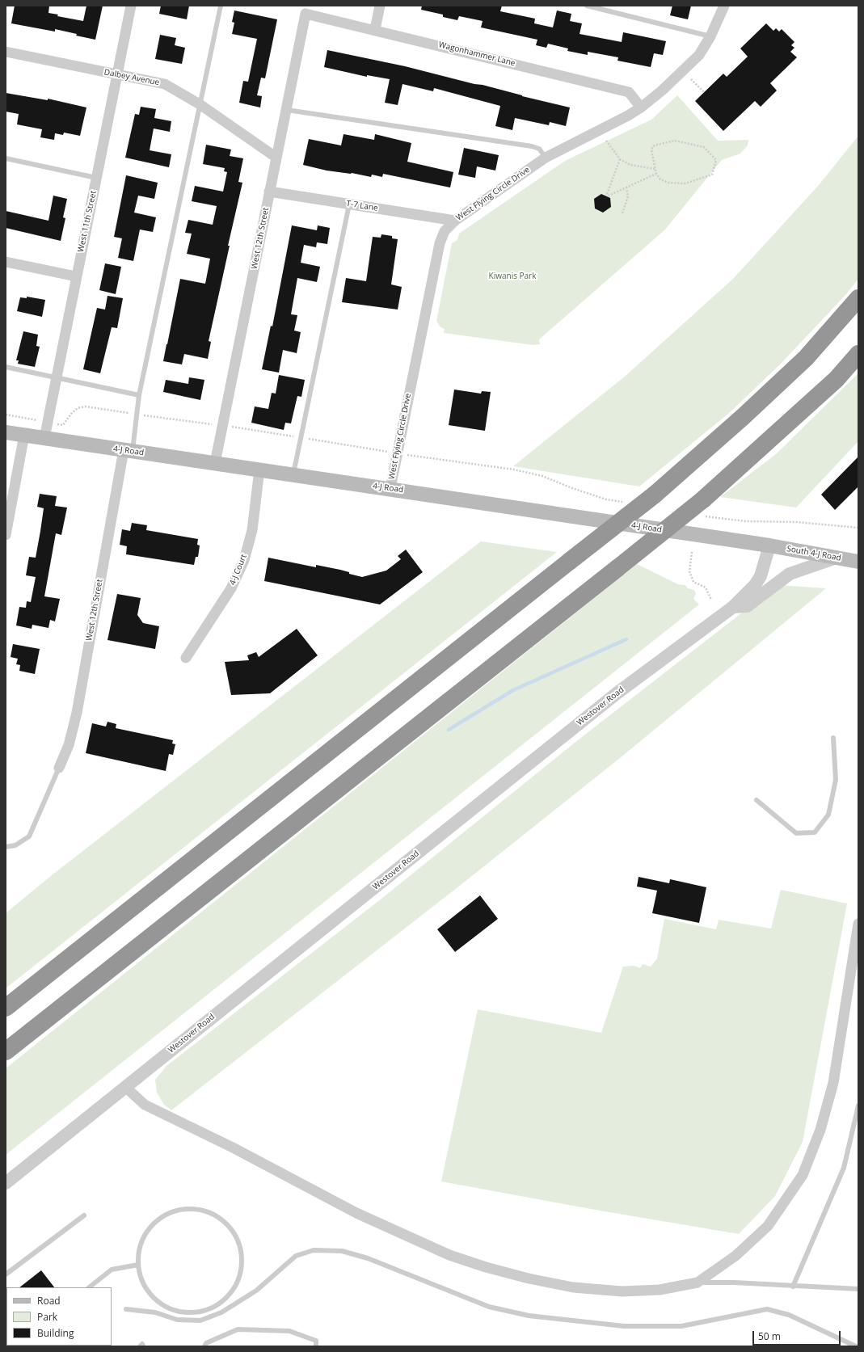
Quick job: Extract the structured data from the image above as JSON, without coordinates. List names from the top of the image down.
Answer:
{
  "streets": {
    "main road": ["4-J Road", "South 4-J Road"],
    "street": [
      "Wagonhammer Lane",
      "Dalbey Avenue",
      "West Flying Circle Drive",
      "T-7 Lane",
      "West 11th Street",
      "West 12th Street",
      "4-J Court",
      "Westover Road"
    ]
  },
  "crossings": [
    ["Wagonhammer Lane", "West Flying Circle Drive"],
    ["Wagonhammer Lane", "West 12th Street"],
    ["Dalbey Avenue", "West 11th Street"],
    ["Dalbey Avenue", "West 12th Street"],
    ["West Flying Circle Drive", "T-7 Lane"],
    ["West Flying Circle Drive", "4-J Road"],
    ["T-7 Lane", "West 12th Street"],
    ["West 11th Street", "4-J Road"],
    ["West 12th Street", "4-J Road"],
    ["4-J Road", "South 4-J Road"],
    ["4-J Road", "4-J Court"],
    ["4-J Road", "Westover Road"],
    ["South 4-J Road", "Westover Road"]
  ],
  "parks": ["Kiwanis Park"],
  "legend": ["Road", "Park", "Building"],
  "scale_bar": "50 m"
}
